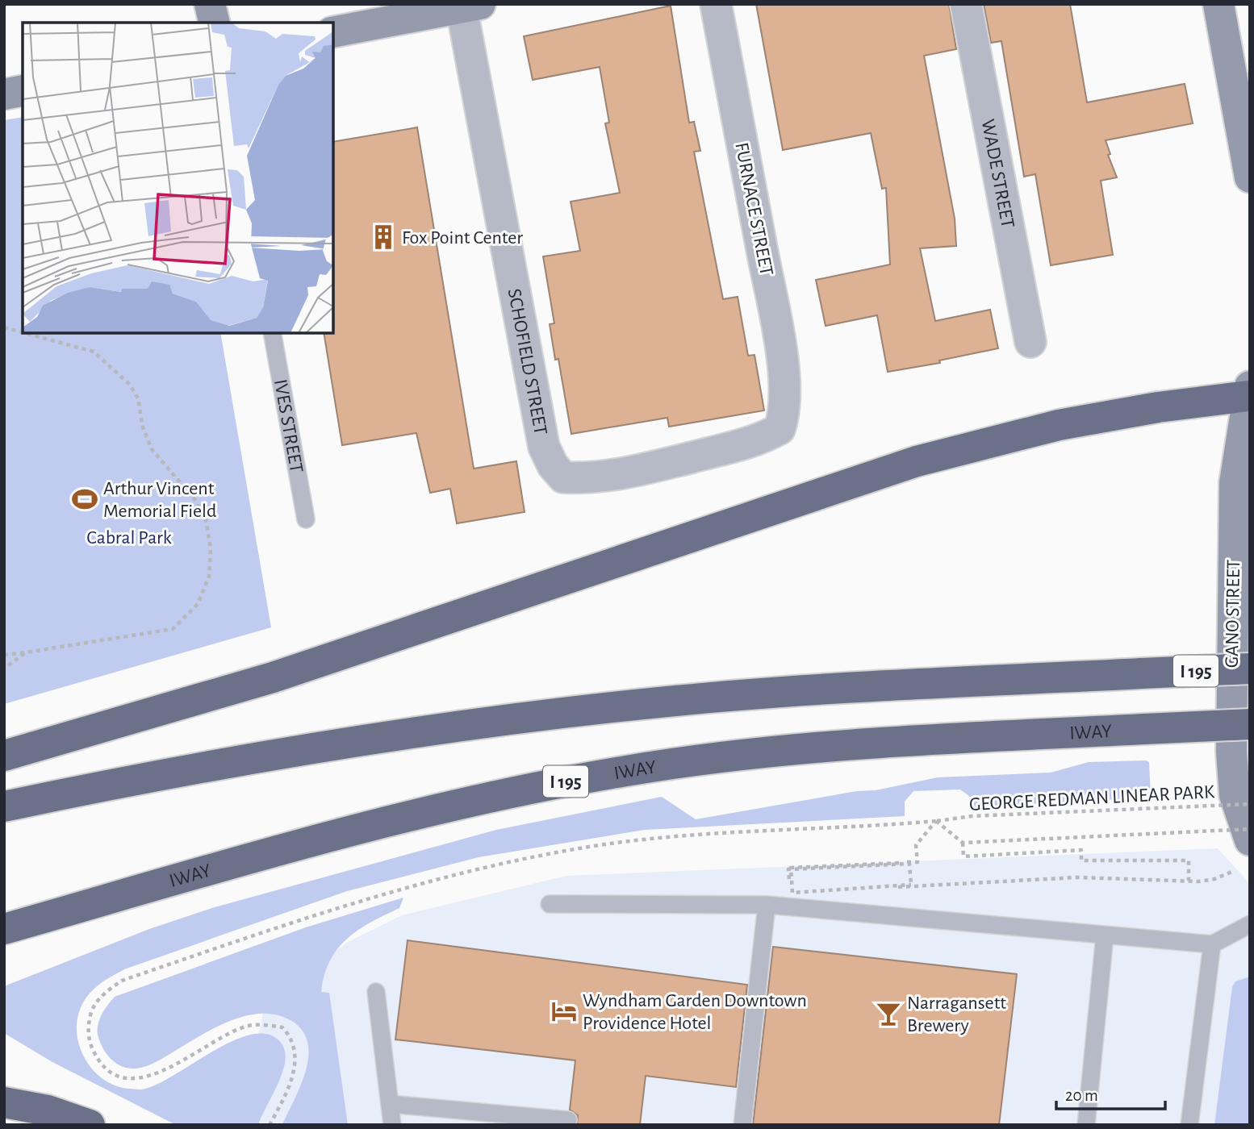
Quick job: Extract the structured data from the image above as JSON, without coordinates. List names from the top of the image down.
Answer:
{
  "streets": {
    "highway": ["I 195", "IWAY"],
    "street": [
      "WADE STREET",
      "FURNACE STREET",
      "SCHOFIELD STREET",
      "GANO STREET"
    ],
    "lane": ["IVES STREET"],
    "path": ["GEORGE REDMAN LINEAR PARK"]
  },
  "crossings": [
    ["FURNACE STREET", "SCHOFIELD STREET"]
  ],
  "parks": ["Cabral Park"],
  "places": {
    "building": ["Fox Point Center"],
    "sports": ["Arthur Vincent Memorial Field"],
    "hotel": ["Wyndham Garden Downtown Providence Hotel"],
    "bar": ["Narragansett Brewery"]
  },
  "scale_bar": "20 m"
}
